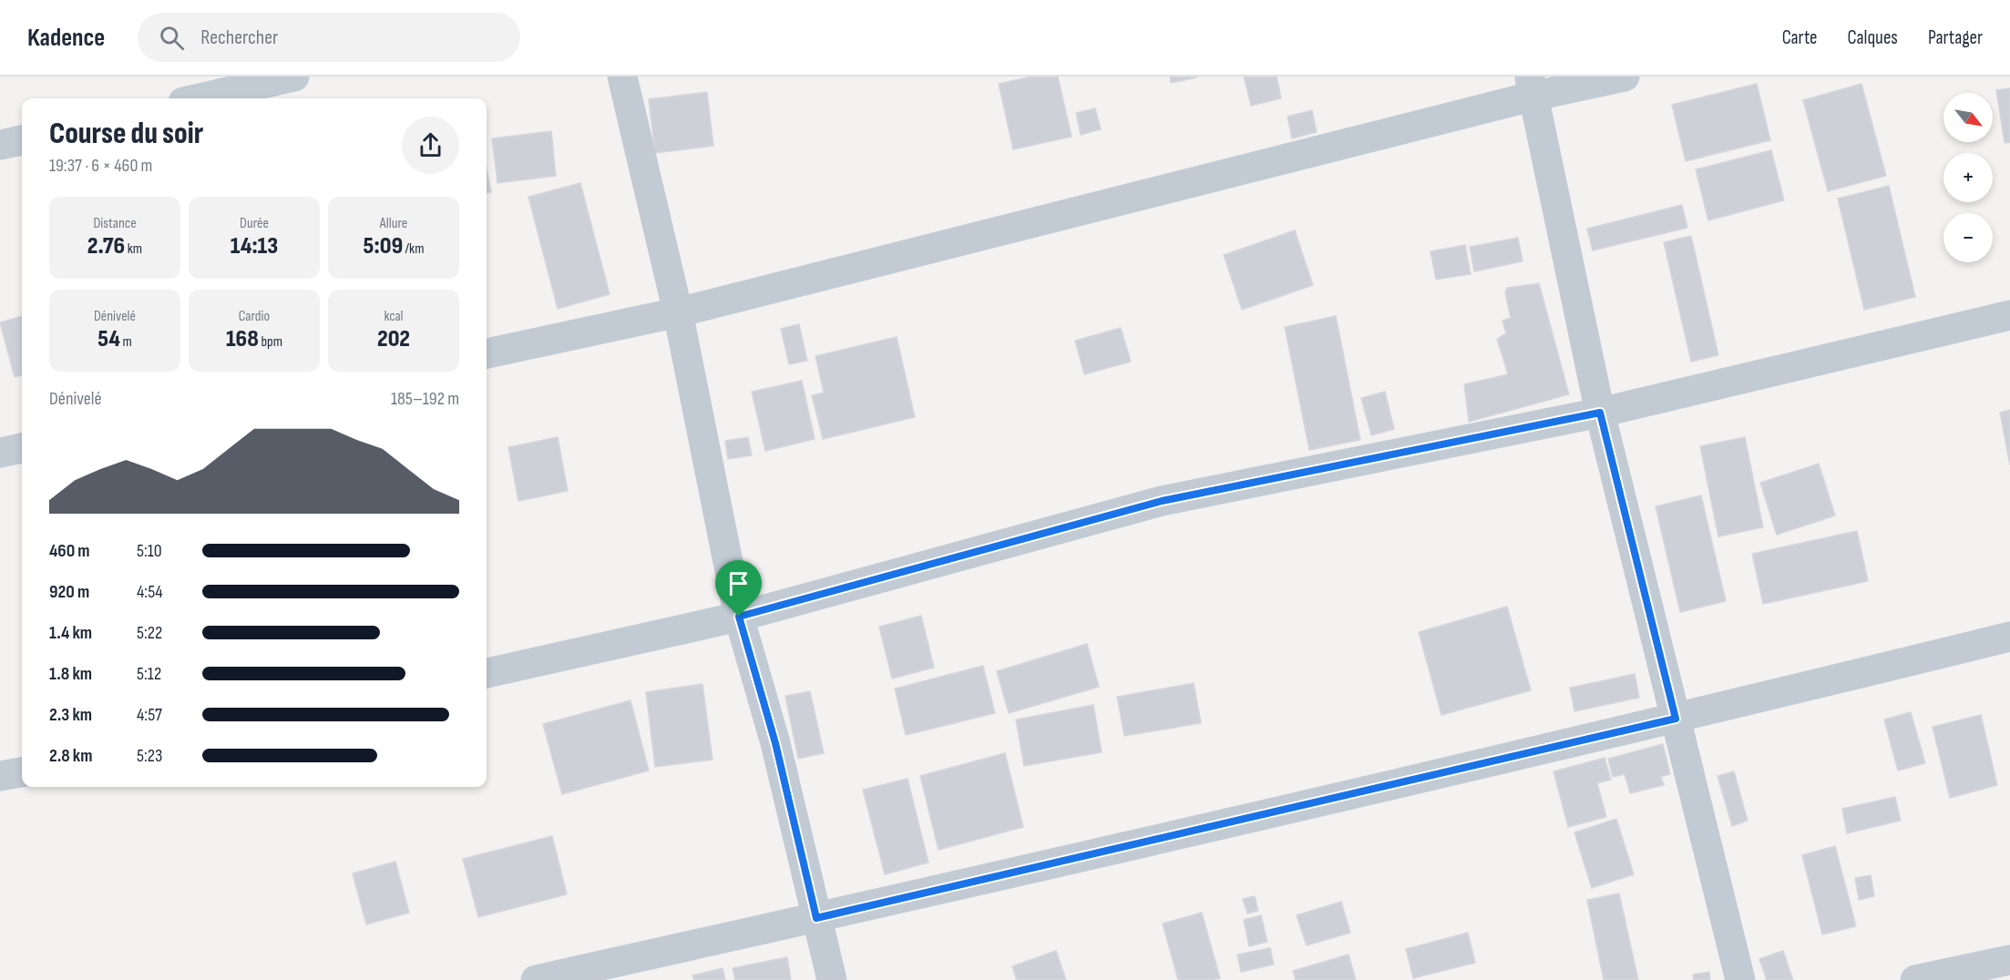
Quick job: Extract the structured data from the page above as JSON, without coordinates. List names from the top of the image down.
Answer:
{
  "north": "bottom right",
  "page": {
    "header": "Kadence",
    "search": "Rechercher",
    "nav": ["Carte", "Calques", "Partager"],
    "map_buttons": ["+", "−"],
    "heading": ["Course du soir", "19:37 · 6 × 460 m"],
    "stats": [
      ["Distance", "2.76 km"],
      ["Durée", "14:13"],
      ["Allure", "5:09 /km"],
      ["Dénivelé", "54 m"],
      ["Cardio", "168 bpm"],
      ["kcal", "202"]
    ],
    "chart": ["Dénivelé", "185–192 m"],
    "list": [
      {
        "name": "460 m",
        "note": "5:10"
      },
      {
        "name": "920 m",
        "note": "4:54"
      },
      {
        "name": "1.4 km",
        "note": "5:22"
      },
      {
        "name": "1.8 km",
        "note": "5:12"
      },
      {
        "name": "2.3 km",
        "note": "4:57"
      },
      {
        "name": "2.8 km",
        "note": "5:23"
      }
    ]
  }
}
